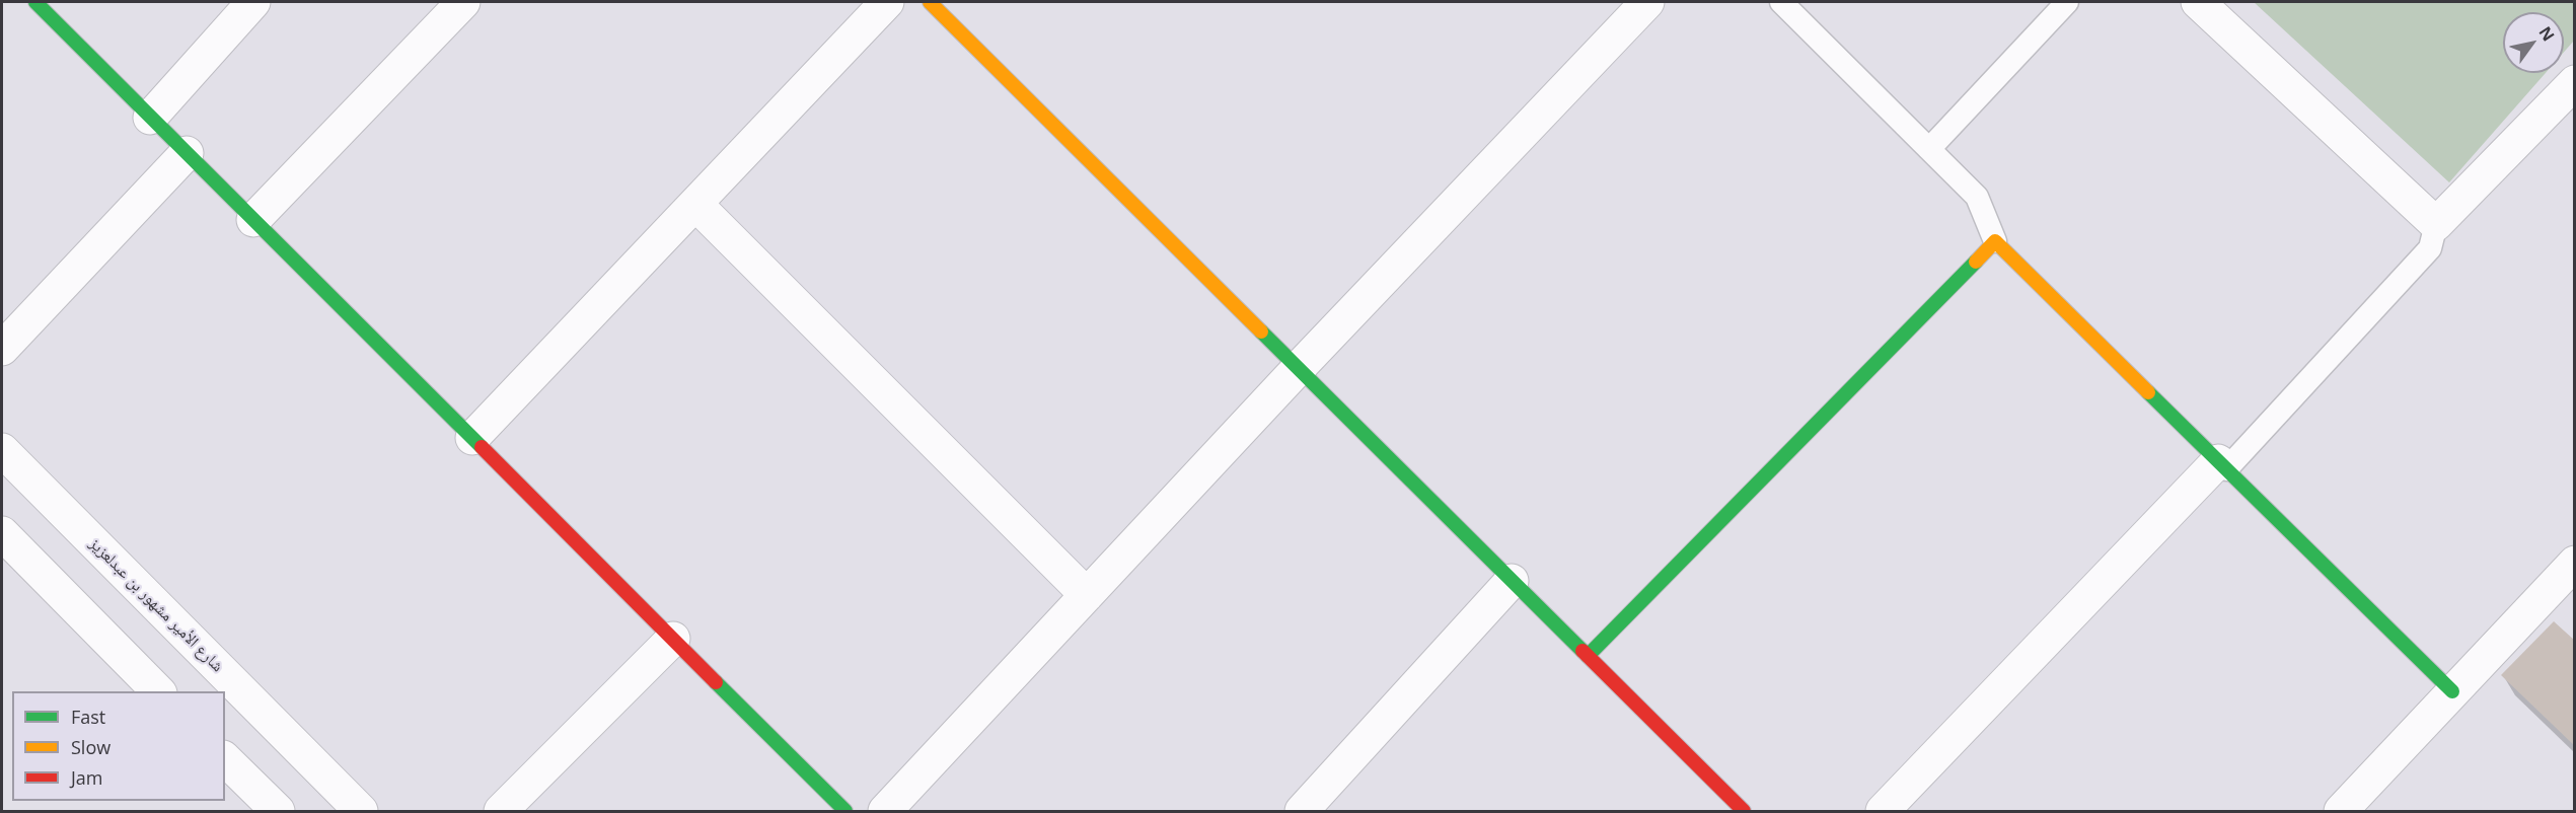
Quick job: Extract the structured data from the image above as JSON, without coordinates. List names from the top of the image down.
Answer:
{
  "streets": {
    "street": ["شارع الأمير مشهور بن عبدلعزيز"]
  },
  "legend": ["Fast", "Slow", "Jam"],
  "north": "top right"
}
